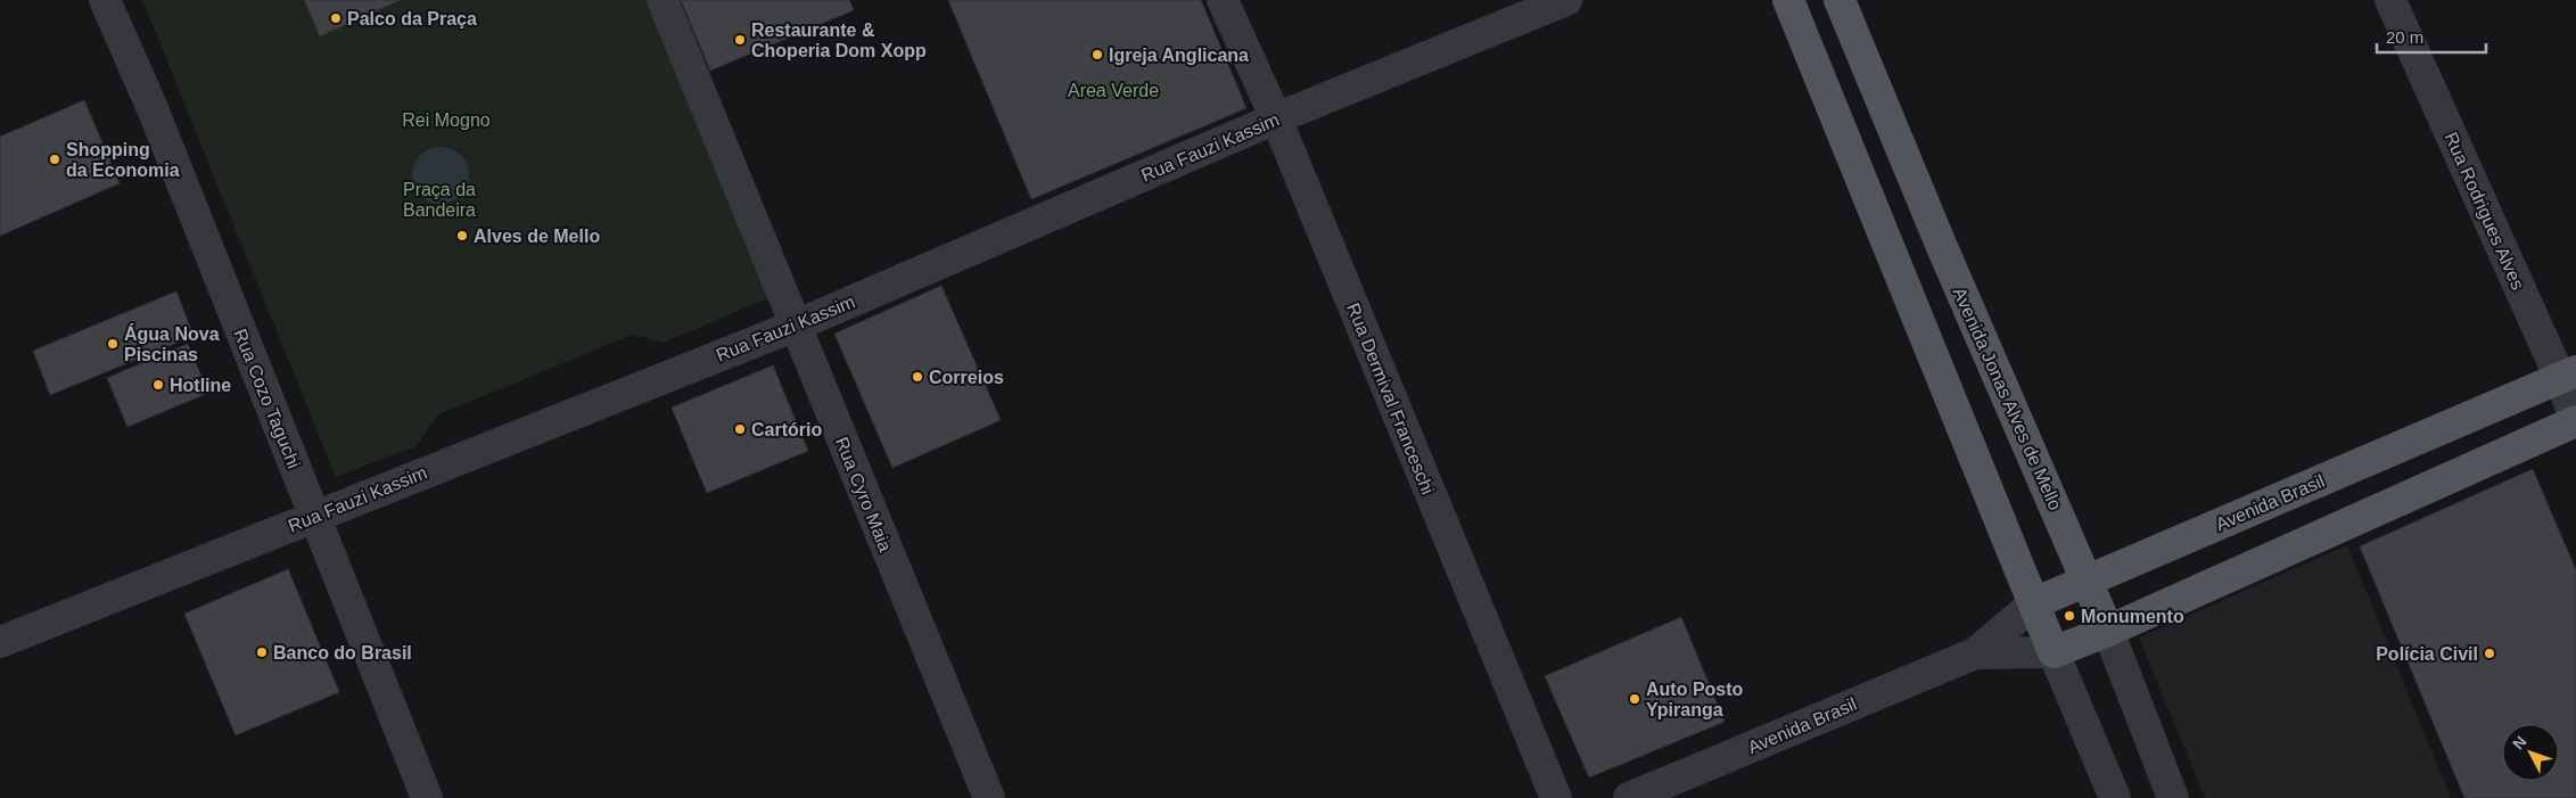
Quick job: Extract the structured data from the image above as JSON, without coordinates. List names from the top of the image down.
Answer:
{
  "streets": {
    "main road": ["Avenida Jonas Alves de Mello", "Avenida Brasil"],
    "street": [
      "Rua Fauzi Kassim",
      "Rua Rodrigues Alves",
      "Rua Cozo Taguchi",
      "Rua Dermival Franceschi",
      "Rua Cyro Maia"
    ]
  },
  "crossings": [
    ["Rua Fauzi Kassim", "Rua Cozo Taguchi"],
    ["Rua Fauzi Kassim", "Rua Dermival Franceschi"],
    ["Rua Fauzi Kassim", "Rua Cyro Maia"],
    ["Rua Rodrigues Alves", "Avenida Brasil"],
    ["Avenida Jonas Alves de Mello", "Avenida Brasil"]
  ],
  "parks": ["Area Verde", "Rei Mogno", "Praça da Bandeira"],
  "places": [
    "Palco da Praça",
    "Restaurante & Choperia Dom Xopp",
    "Igreja Anglicana",
    "Shopping da Economia",
    "Alves de Mello",
    "Água Nova Piscinas",
    "Correios",
    "Hotline",
    "Cartório",
    "Monumento",
    "Banco do Brasil",
    "Polícia Civil",
    "Auto Posto Ypiranga"
  ],
  "scale_bar": "20 m",
  "north": "top left"
}
